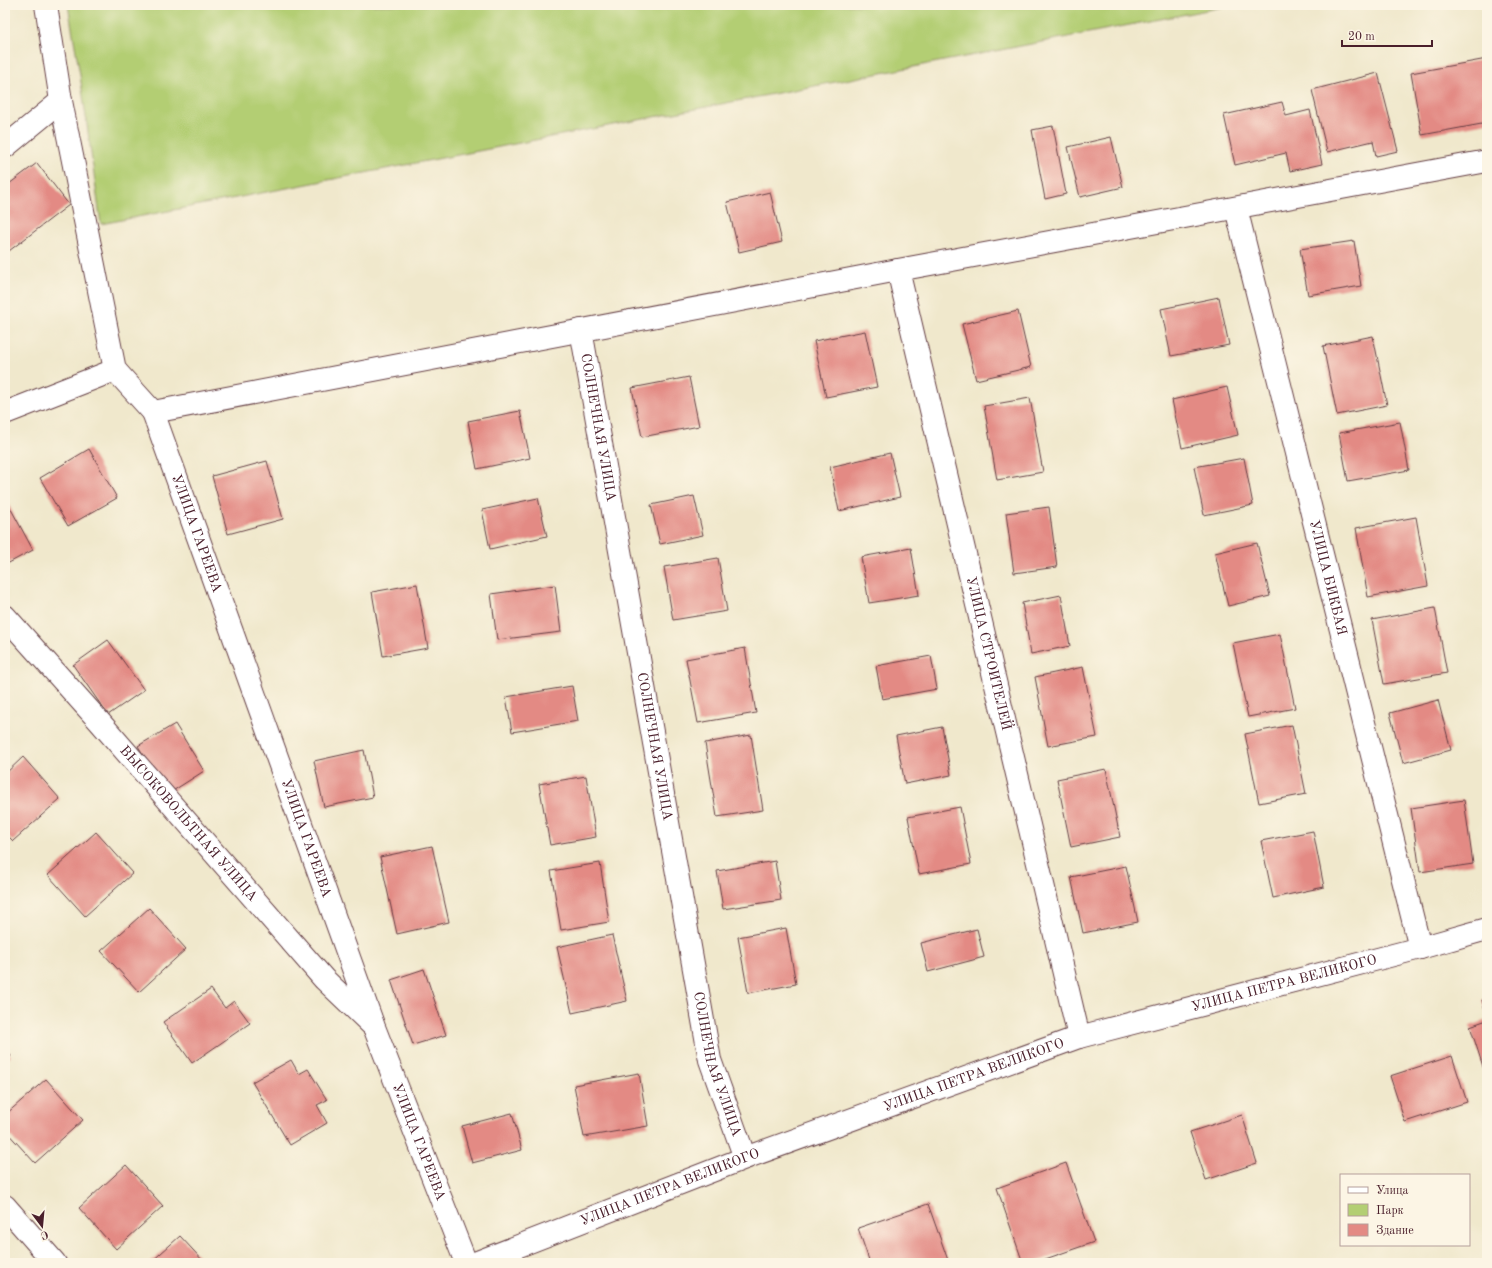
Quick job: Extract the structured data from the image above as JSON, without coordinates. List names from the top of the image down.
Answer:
{
  "streets": {
    "street": [
      "СОЛНЕЧНАЯ УЛИЦА",
      "УЛИЦА ГАРЕЕВА",
      "УЛИЦА БИКБАЯ",
      "УЛИЦА СТРОИТЕЛЕЙ",
      "ВЫСОКОВОЛЬТНАЯ УЛИЦА",
      "УЛИЦА ПЕТРА ВЕЛИКОГО"
    ]
  },
  "crossings": [
    ["СОЛНЕЧНАЯ УЛИЦА", "УЛИЦА ПЕТРА ВЕЛИКОГО"],
    ["УЛИЦА ГАРЕЕВА", "ВЫСОКОВОЛЬТНАЯ УЛИЦА"],
    ["УЛИЦА БИКБАЯ", "УЛИЦА ПЕТРА ВЕЛИКОГО"],
    ["УЛИЦА СТРОИТЕЛЕЙ", "УЛИЦА ПЕТРА ВЕЛИКОГО"]
  ],
  "legend": ["Улица", "Парк", "Здание"],
  "scale_bar": "20 m",
  "north": "bottom"
}
